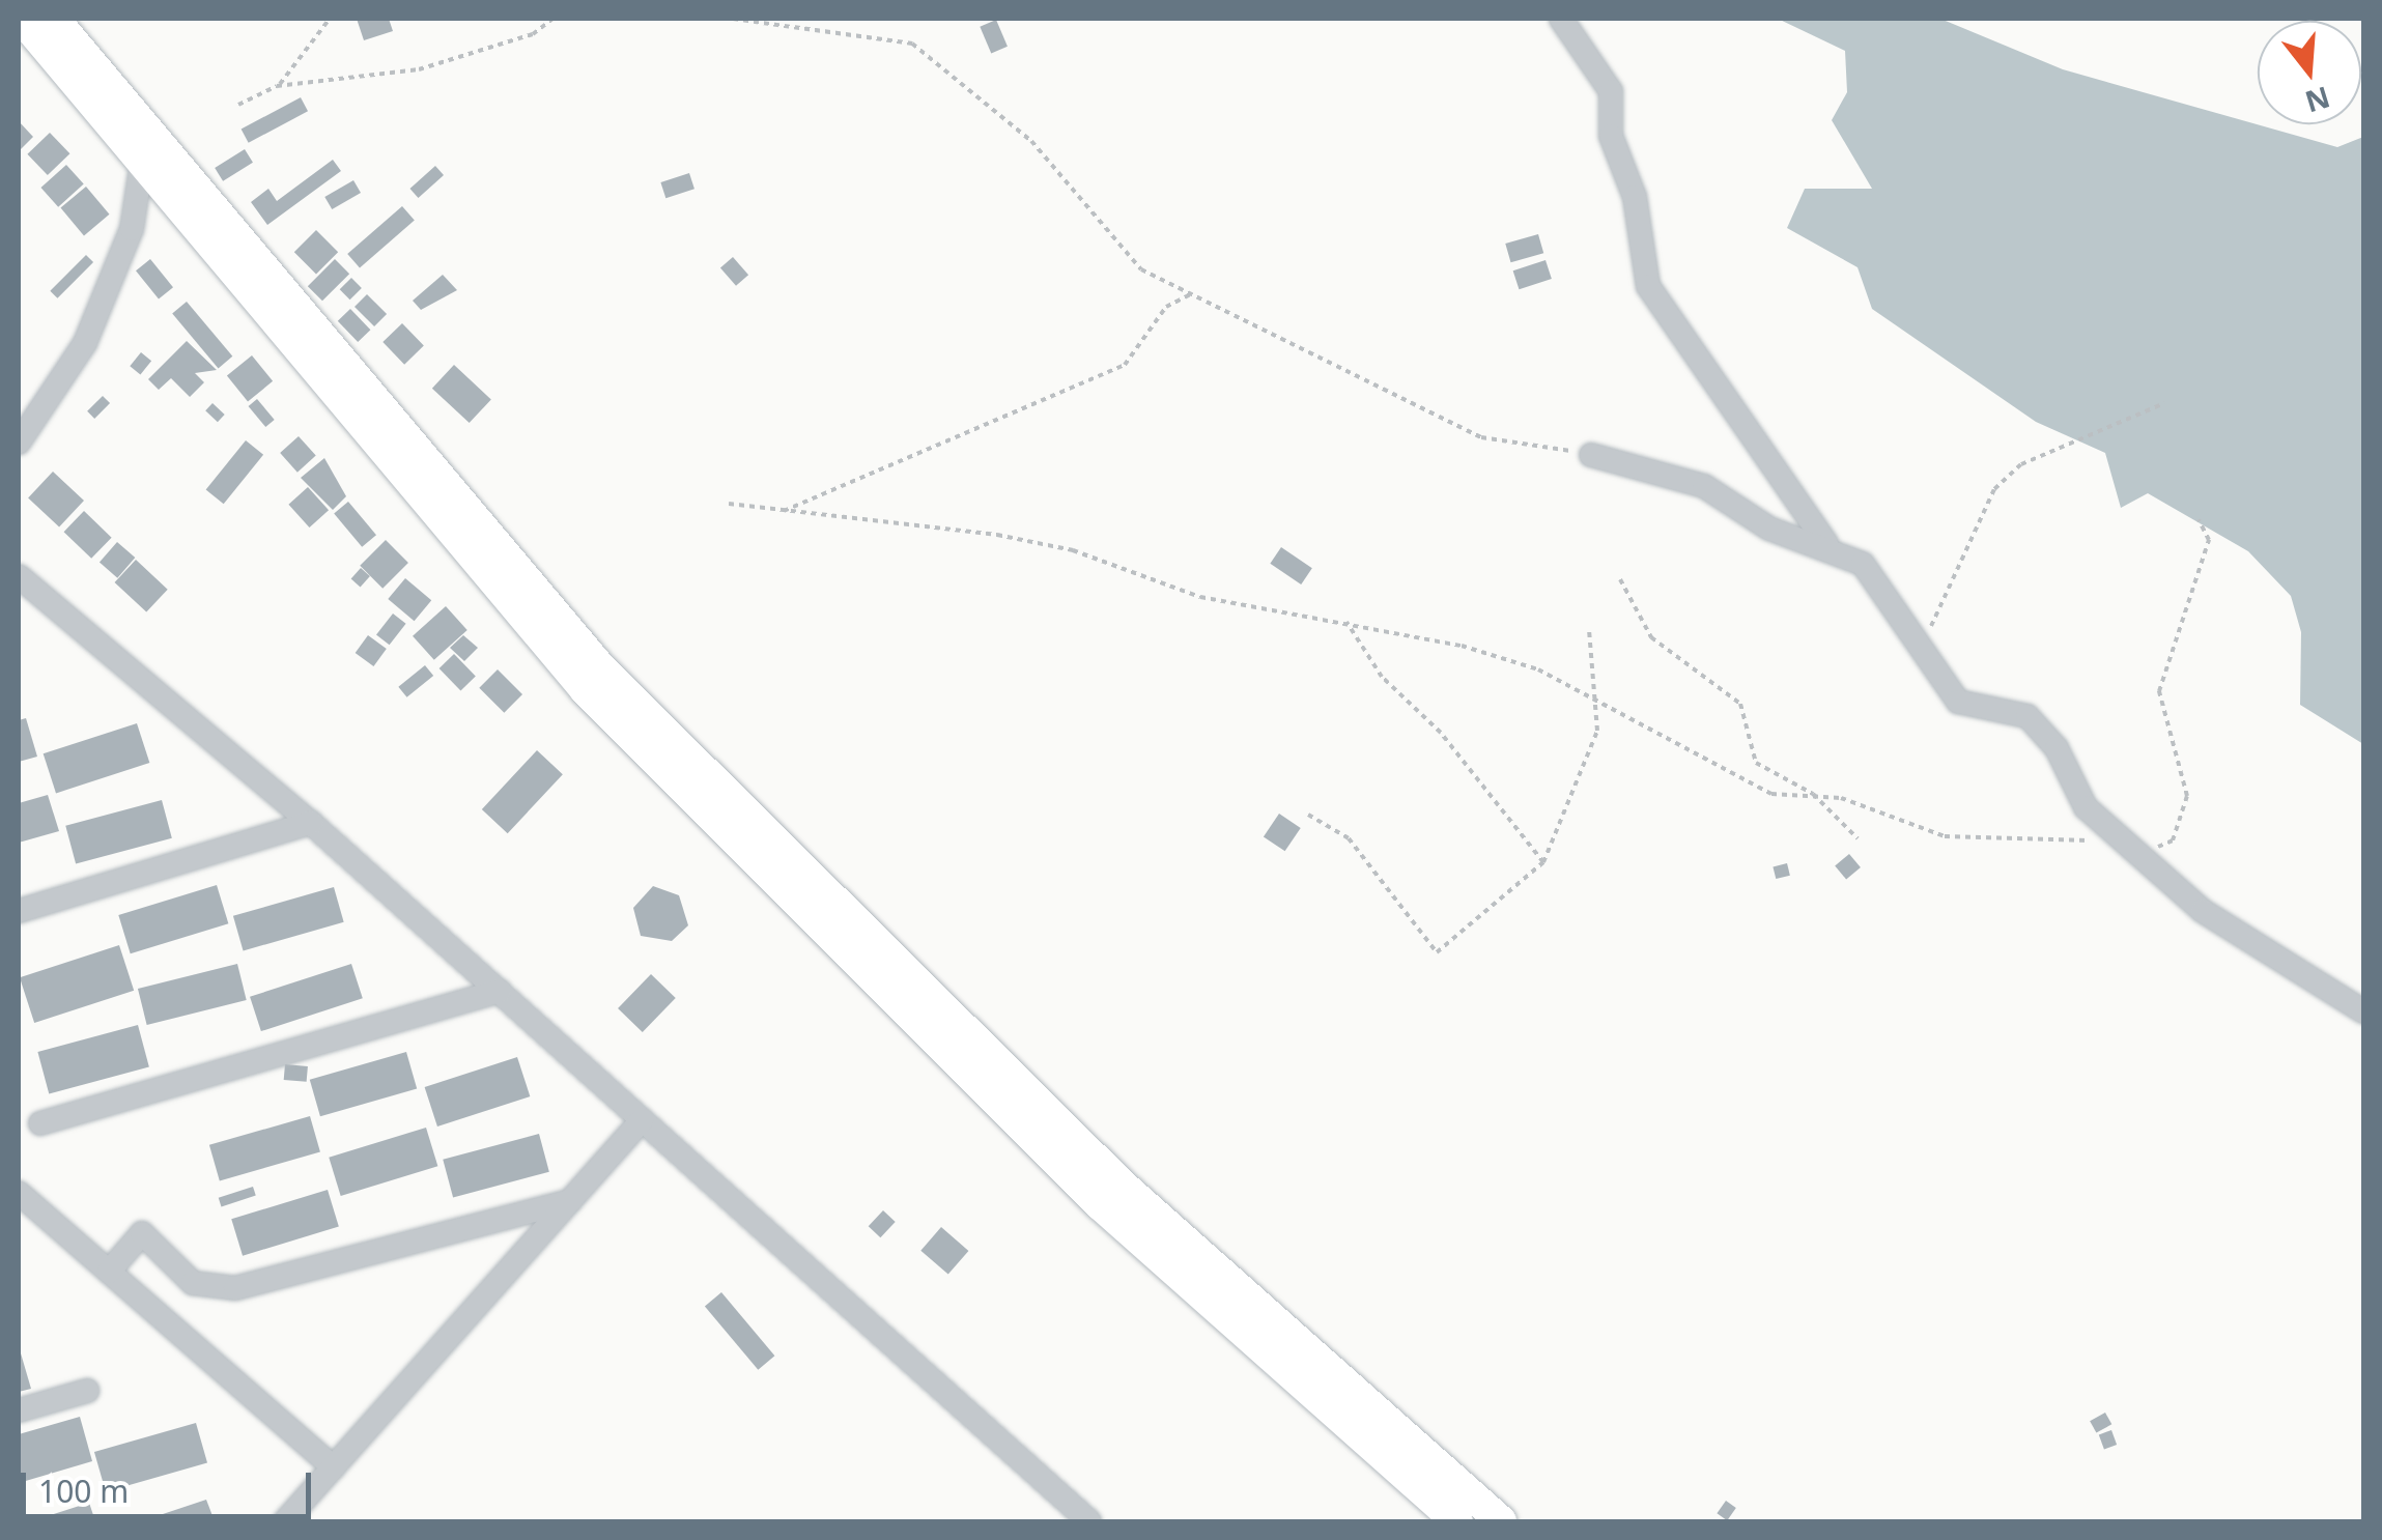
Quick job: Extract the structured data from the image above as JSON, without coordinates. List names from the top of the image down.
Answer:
{
  "scale_bar": "100 m",
  "north": "bottom"
}
